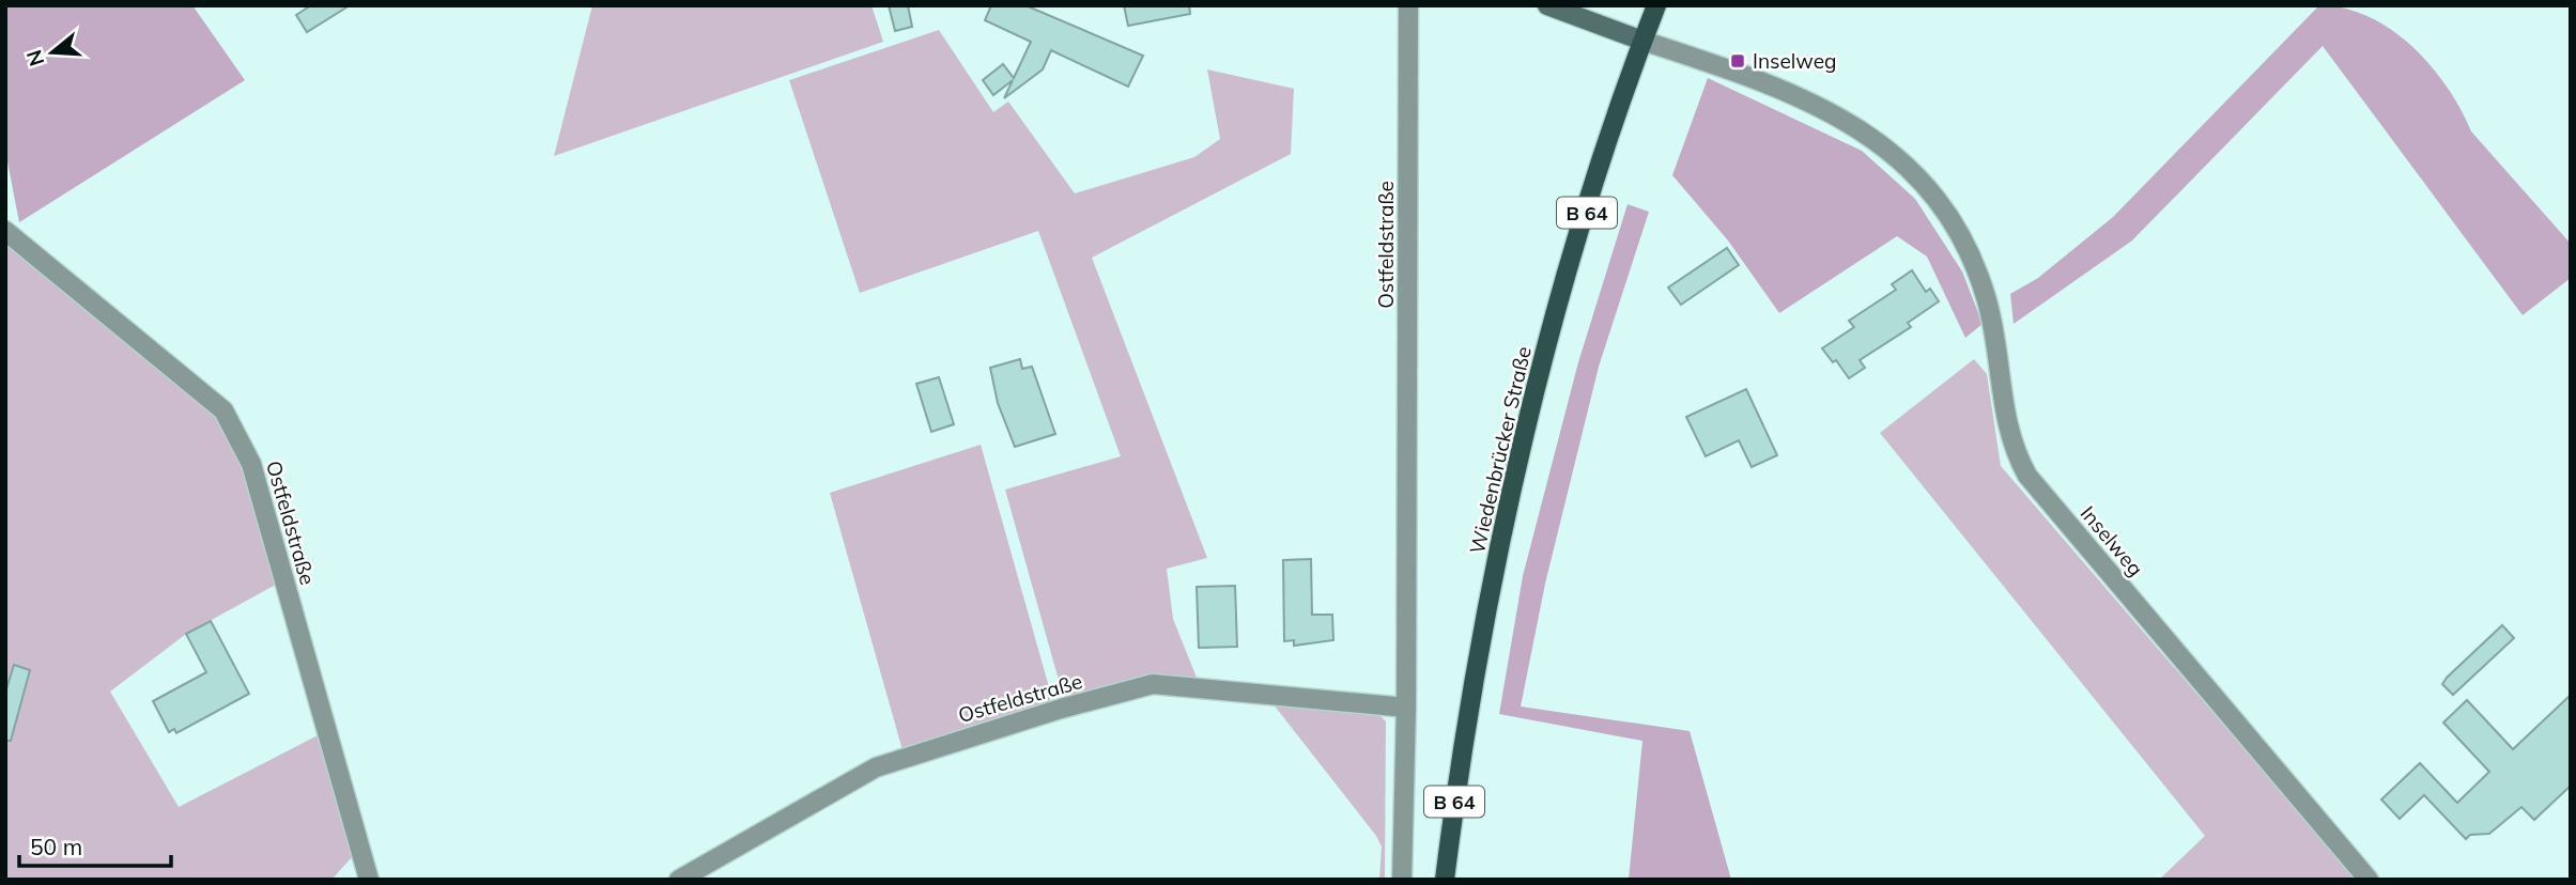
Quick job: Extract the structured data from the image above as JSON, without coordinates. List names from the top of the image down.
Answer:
{
  "streets": {
    "main road": ["B 64", "Wiedenbrücker Straße"],
    "street": ["Ostfeldstraße", "Inselweg"]
  },
  "crossings": [
    ["Wiedenbrücker Straße", "Inselweg"]
  ],
  "places": {
    "transit": ["Inselweg"]
  },
  "scale_bar": "50 m",
  "north": "left"
}
